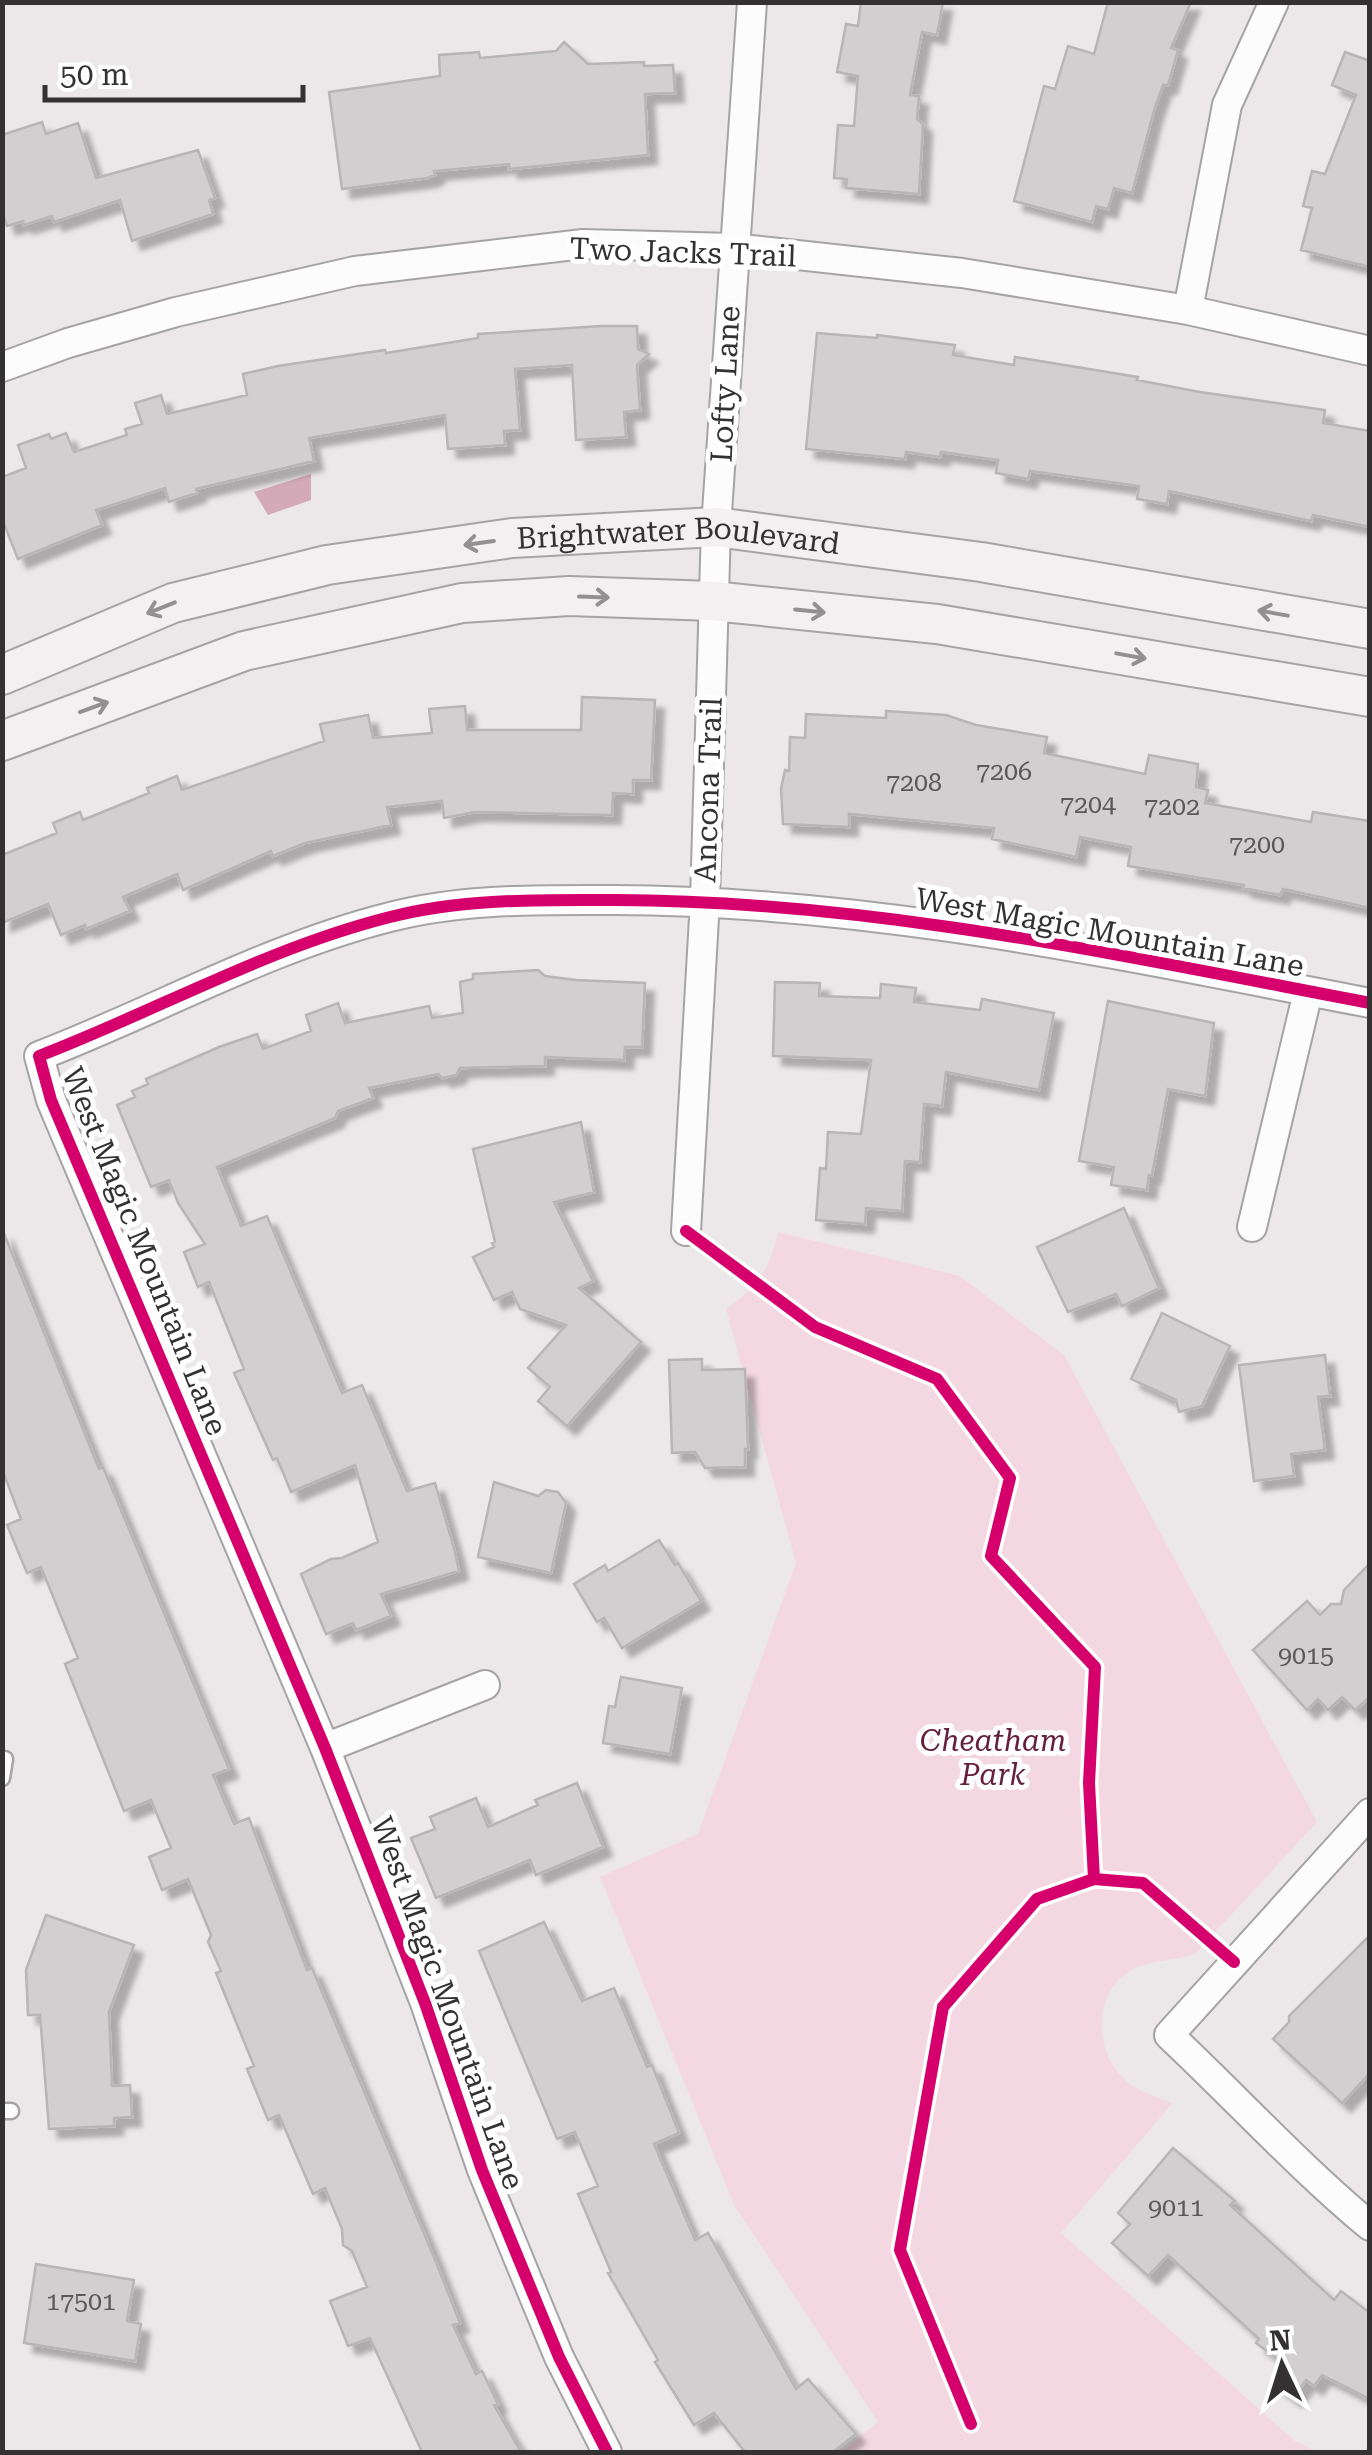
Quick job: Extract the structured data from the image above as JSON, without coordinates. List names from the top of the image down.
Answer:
{
  "streets": {
    "street": [
      "Two Jacks Trail",
      "Lofty Lane",
      "Brightwater Boulevard",
      "Ancona Trail",
      "West Magic Mountain Lane"
    ]
  },
  "crossings": [
    ["Two Jacks Trail", "Lofty Lane"],
    ["Lofty Lane", "Brightwater Boulevard"],
    ["Lofty Lane", "Ancona Trail"],
    ["Brightwater Boulevard", "Ancona Trail"],
    ["Ancona Trail", "West Magic Mountain Lane"]
  ],
  "parks": ["Cheatham Park"],
  "house_numbers": [
    "7206",
    "7208",
    "7204",
    "7202",
    "7200",
    "9015",
    "9011",
    "17501"
  ],
  "scale_bar": "50 m",
  "north": "top"
}
